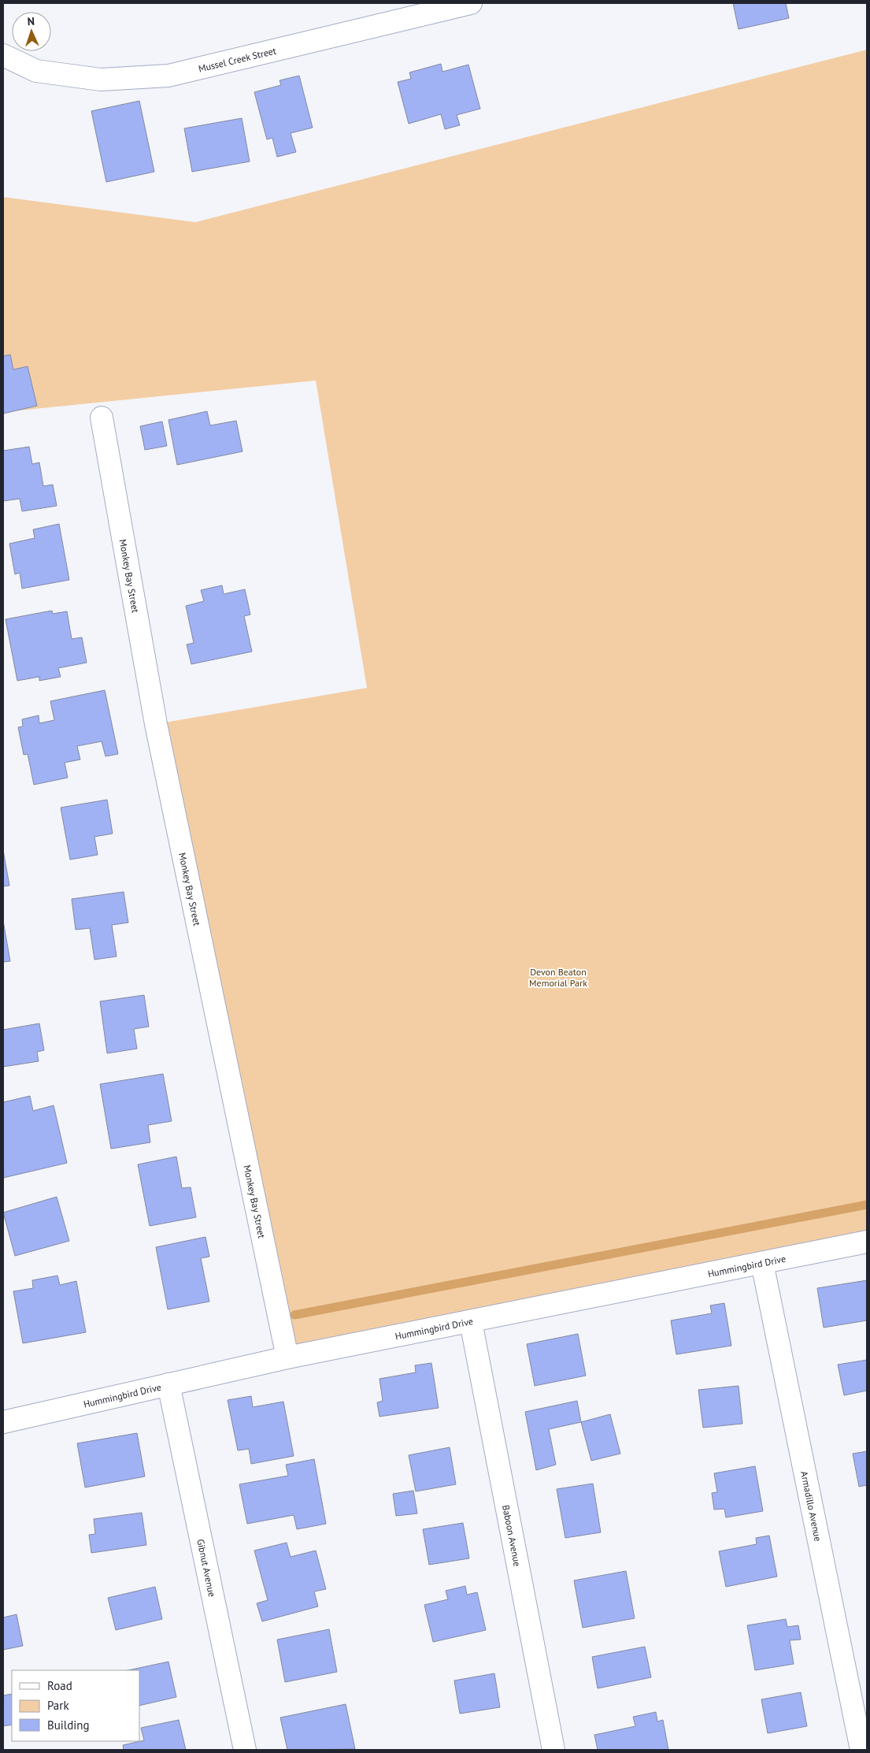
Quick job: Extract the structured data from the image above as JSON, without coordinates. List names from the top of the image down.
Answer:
{
  "streets": {
    "street": [
      "Mussel Creek Street",
      "Monkey Bay Street",
      "Hummingbird Drive",
      "Armadillo Avenue",
      "Baboon Avenue",
      "Gibnut Avenue"
    ]
  },
  "crossings": [
    ["Monkey Bay Street", "Hummingbird Drive"],
    ["Hummingbird Drive", "Armadillo Avenue"],
    ["Hummingbird Drive", "Baboon Avenue"],
    ["Hummingbird Drive", "Gibnut Avenue"]
  ],
  "parks": ["Devon Beaton Memorial Park"],
  "legend": ["Road", "Park", "Building"],
  "north": "top"
}
